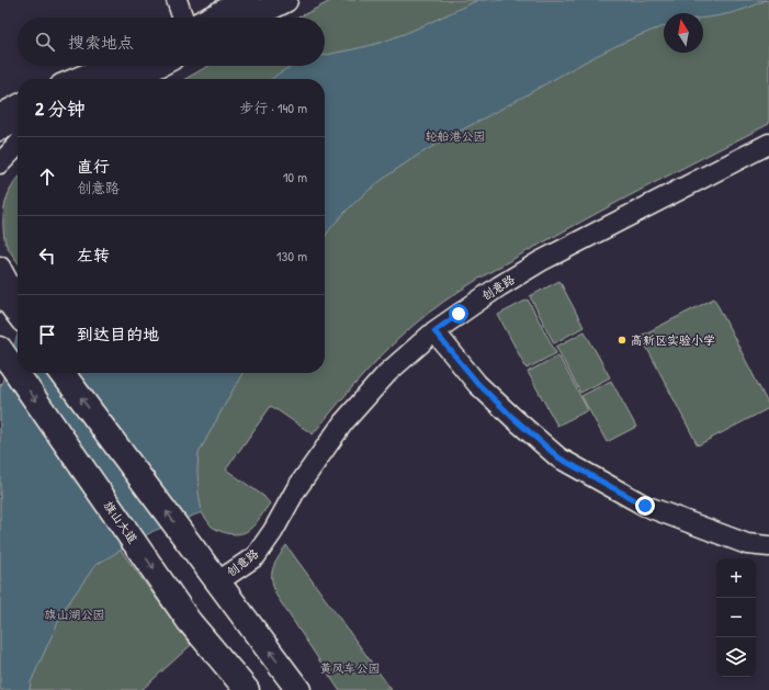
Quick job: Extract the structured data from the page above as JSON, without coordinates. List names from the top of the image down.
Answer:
{
  "streets": {
    "main road": ["旗山大道"],
    "street": ["创意路"]
  },
  "parks": ["轮船港公园", "旗山湖公园", "黄风车公园"],
  "places": ["高新区实验小学"],
  "north": "top",
  "page": {
    "search": "搜索地点",
    "heading": ["2 分钟", "步行 · 140 m"],
    "list": [
      ["直行", "创意路", "10 m"],
      ["左转", "130 m"],
      "到达目的地"
    ],
    "map_buttons": ["+", "−"]
  }
}
